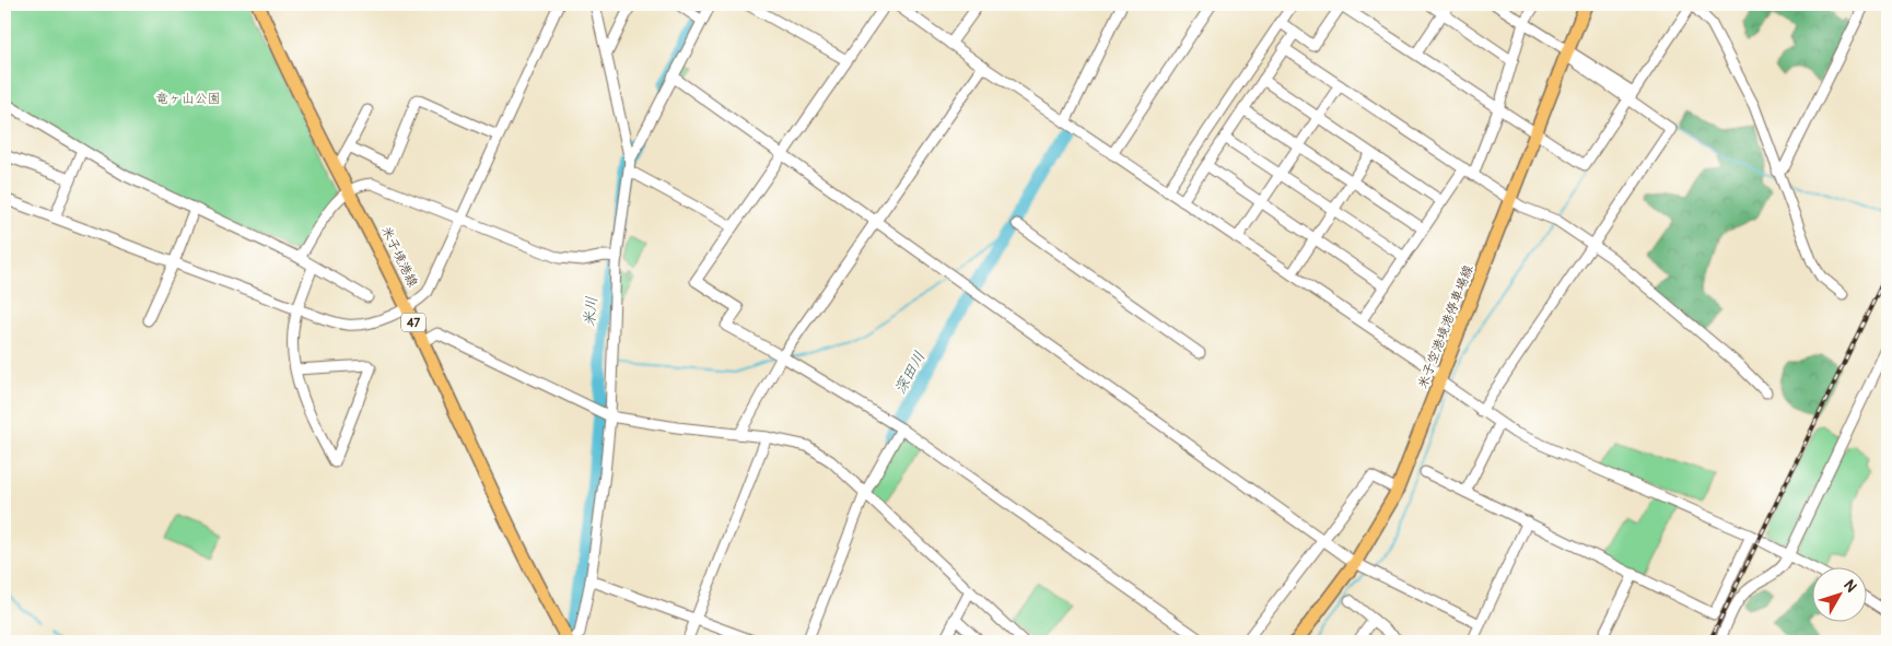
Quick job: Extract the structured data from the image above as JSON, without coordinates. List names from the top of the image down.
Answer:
{
  "streets": {
    "main road": ["米子境港線", "47", "米子空港境港停車場線"]
  },
  "water": ["米川", "深田川"],
  "parks": ["竜ヶ山公園"],
  "north": "top right"
}
